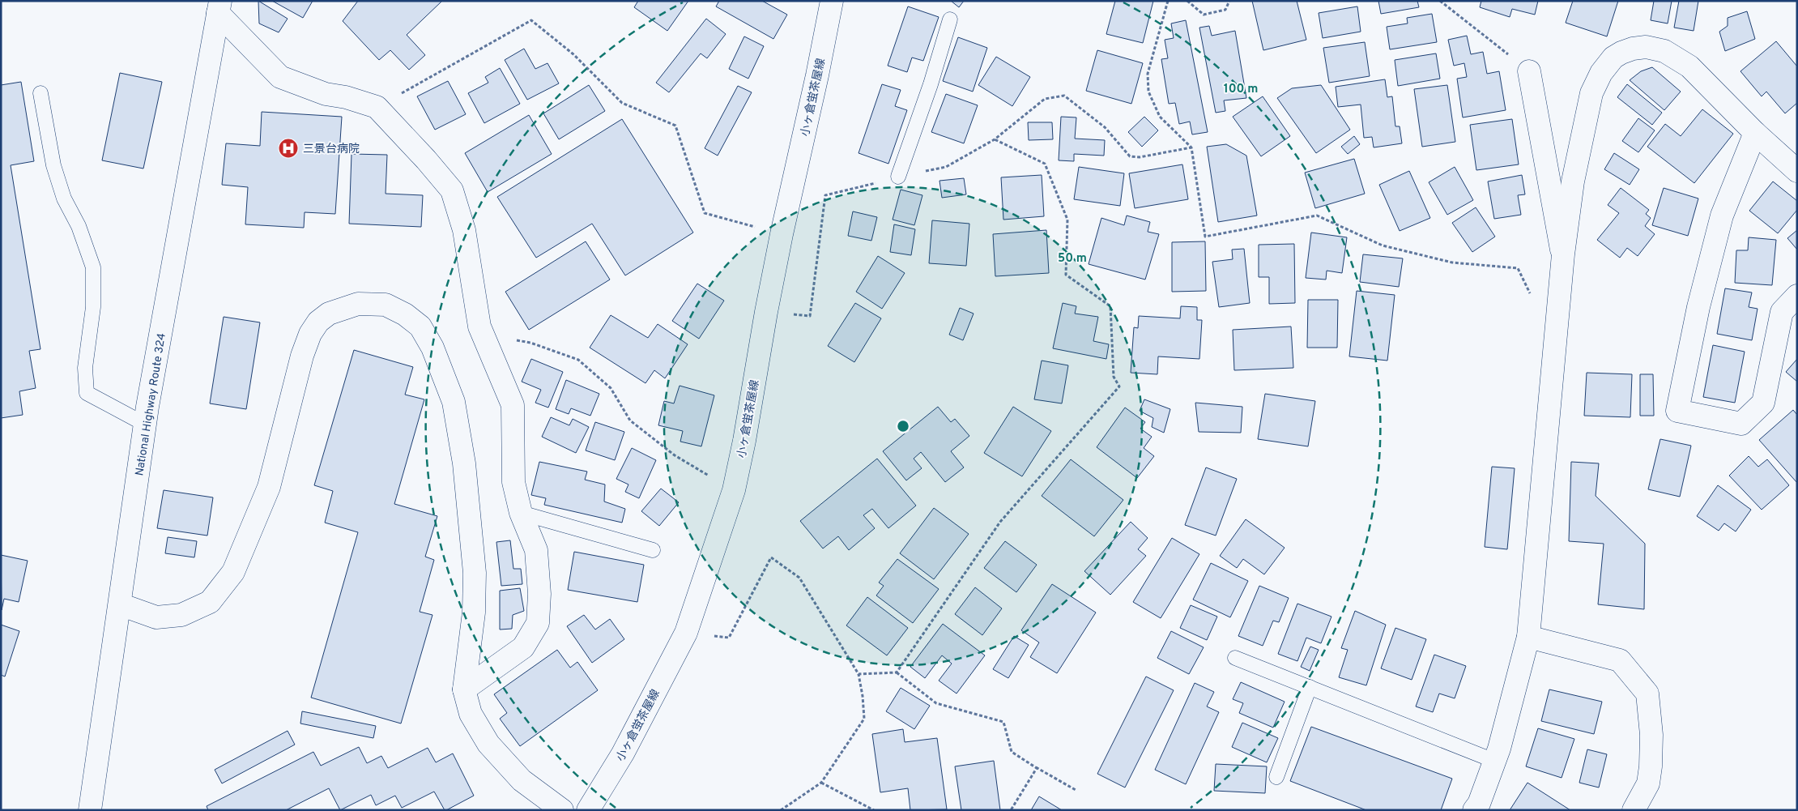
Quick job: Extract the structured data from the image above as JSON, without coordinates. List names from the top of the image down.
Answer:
{
  "streets": {
    "main road": ["小ヶ倉蛍茶屋線", "National Highway Route 324"]
  },
  "places": {
    "hospital": ["三景台病院"]
  },
  "rings": ["100 m", "50 m"]
}
